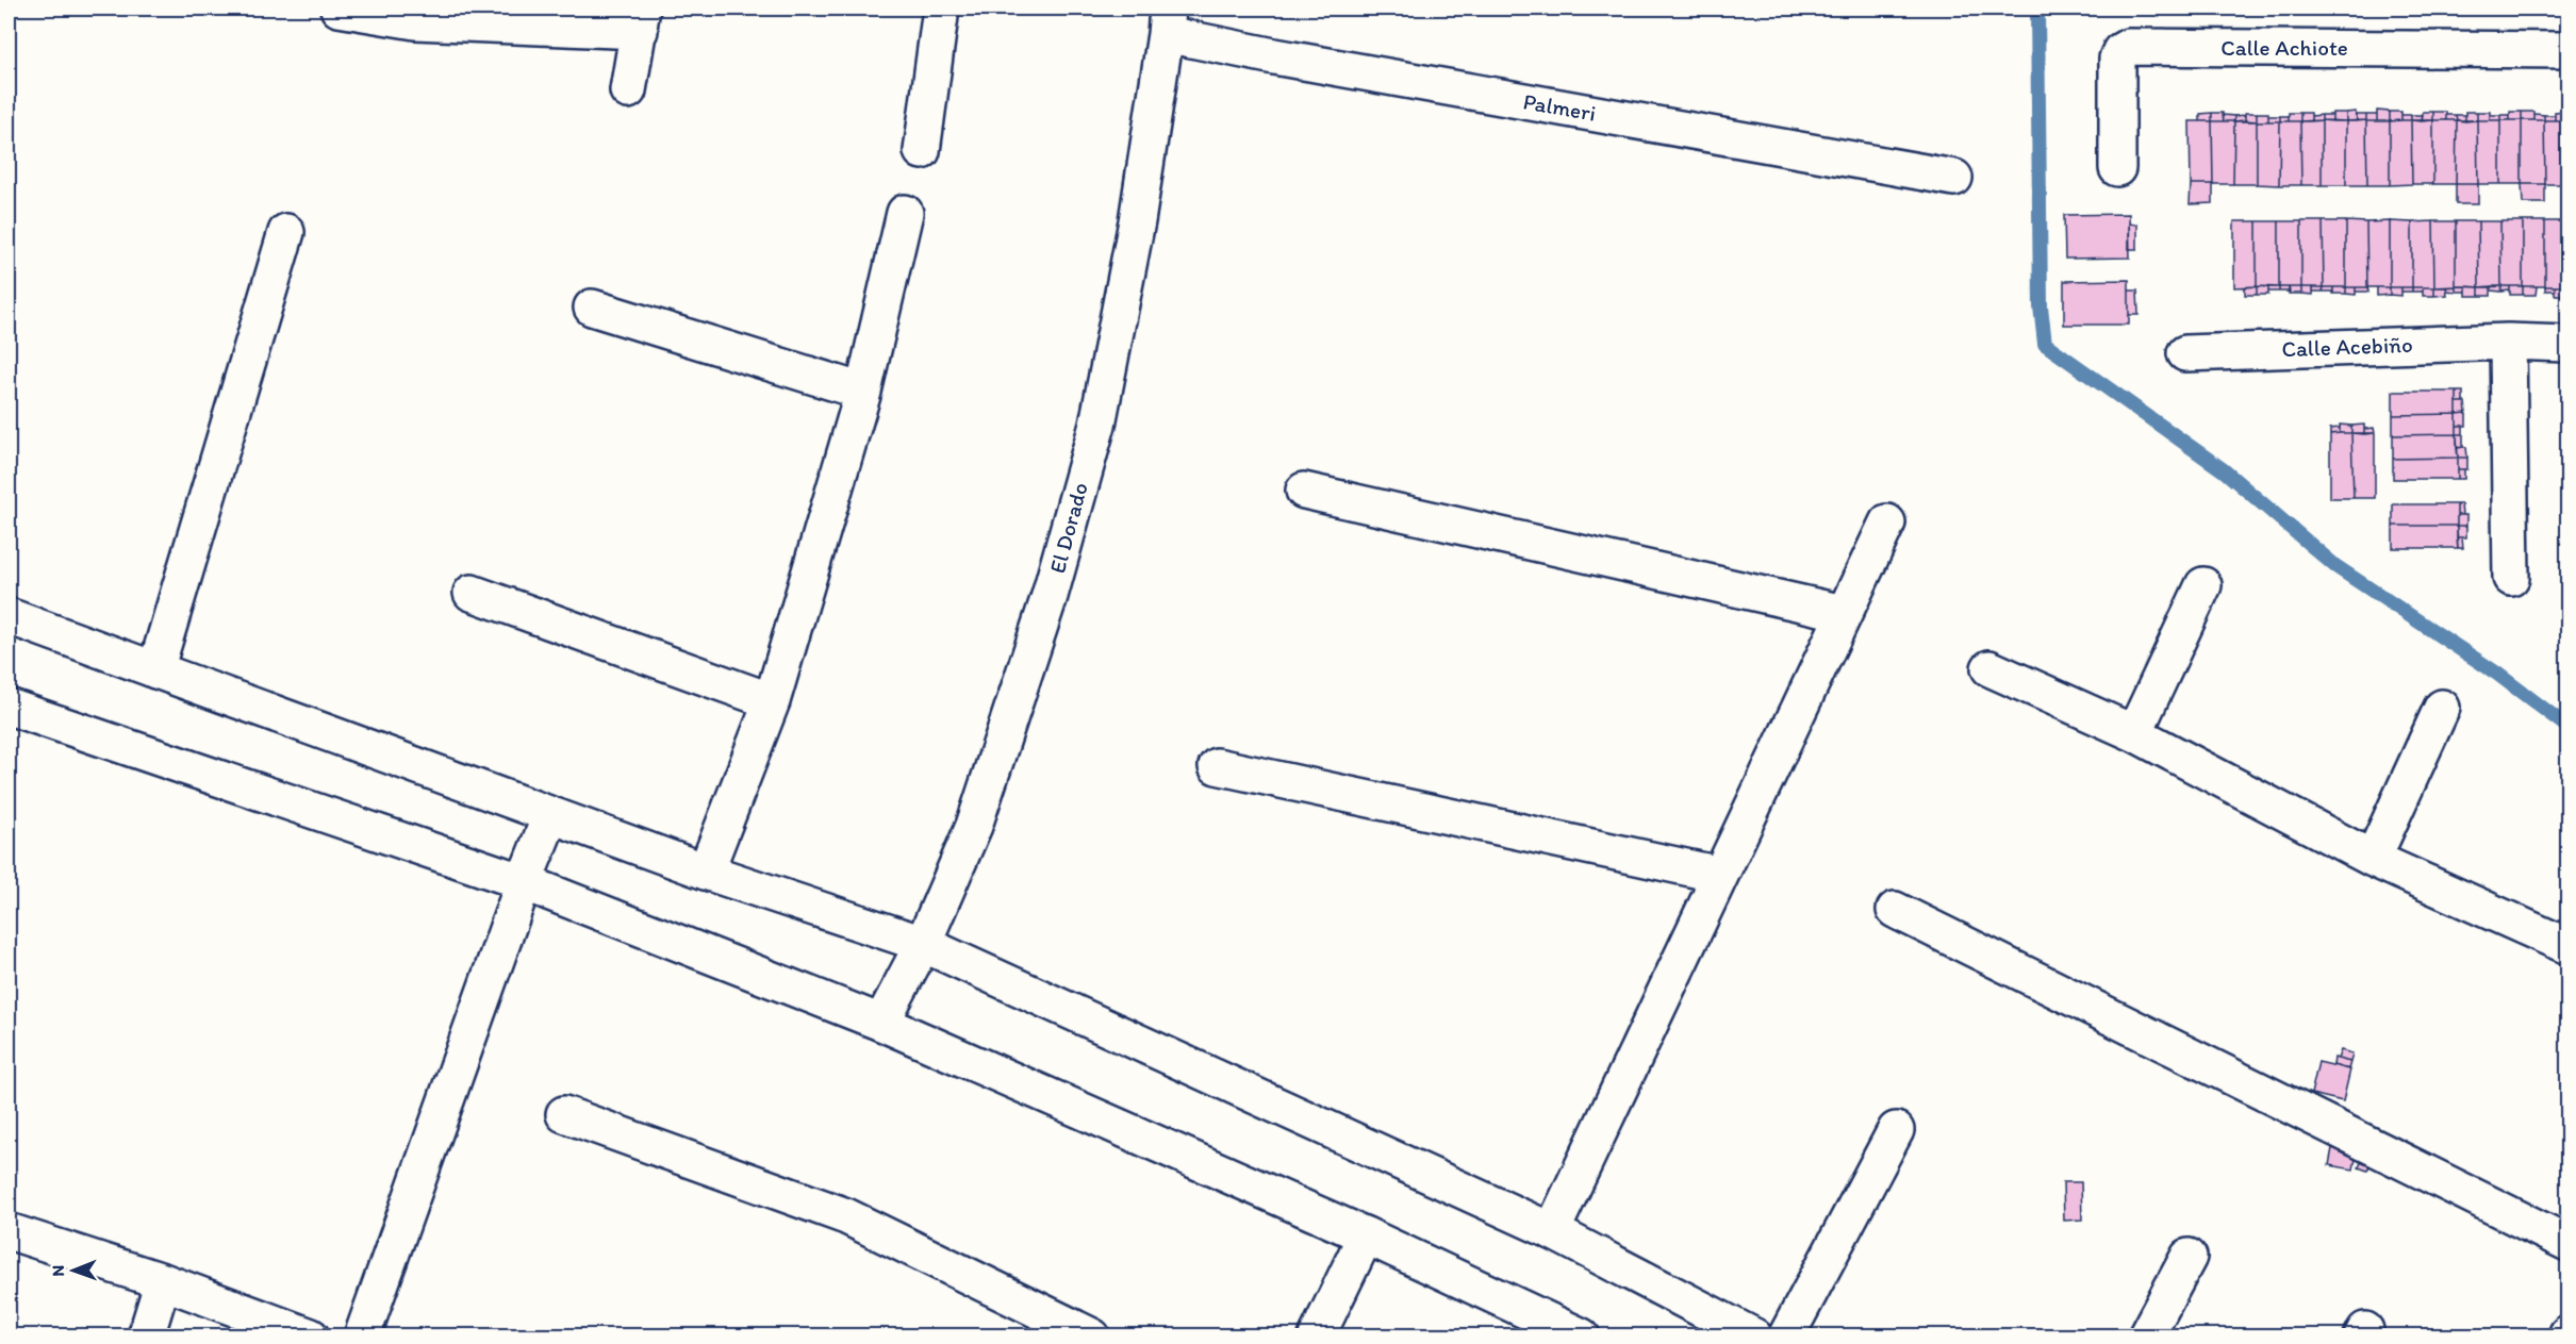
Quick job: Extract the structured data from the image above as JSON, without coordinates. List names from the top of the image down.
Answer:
{
  "streets": {
    "street": [
      "Calle Achiote",
      "Palmeri",
      "Calle Acebiño",
      "El Dorado"
    ]
  },
  "crossings": [
    ["Palmeri", "El Dorado"]
  ],
  "north": "left"
}
